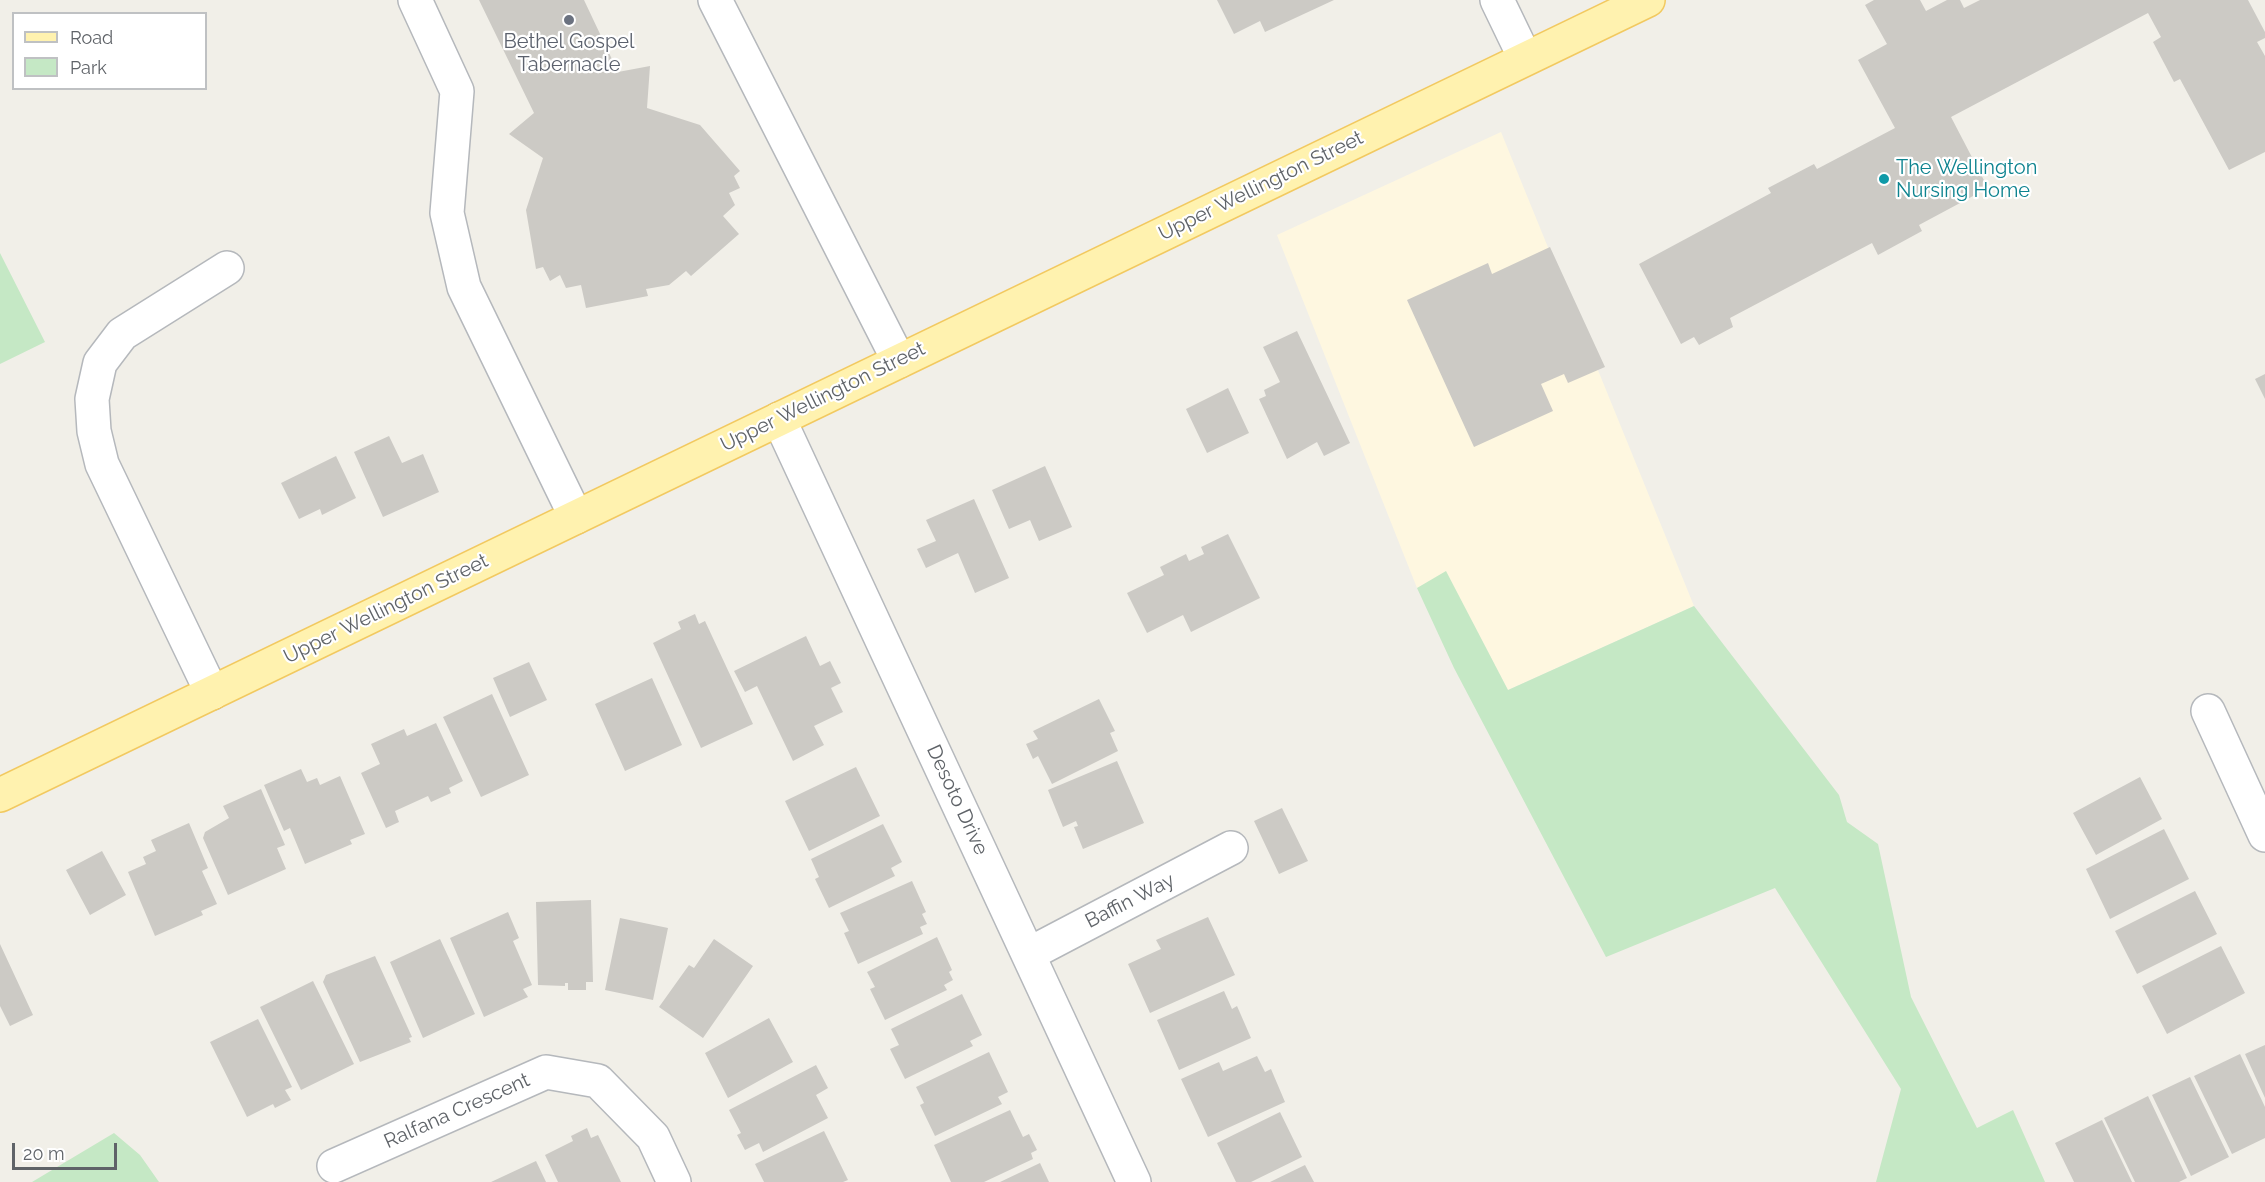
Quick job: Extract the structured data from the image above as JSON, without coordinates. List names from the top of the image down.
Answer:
{
  "streets": {
    "main road": ["Upper Wellington Street"],
    "street": ["Desoto Drive", "Baffin Way", "Ralfana Crescent"]
  },
  "crossings": [
    ["Upper Wellington Street", "Desoto Drive"],
    ["Desoto Drive", "Baffin Way"]
  ],
  "places": ["Bethel Gospel Tabernacle", "The Wellington Nursing Home"],
  "legend": ["Road", "Park"],
  "scale_bar": "20 m"
}
